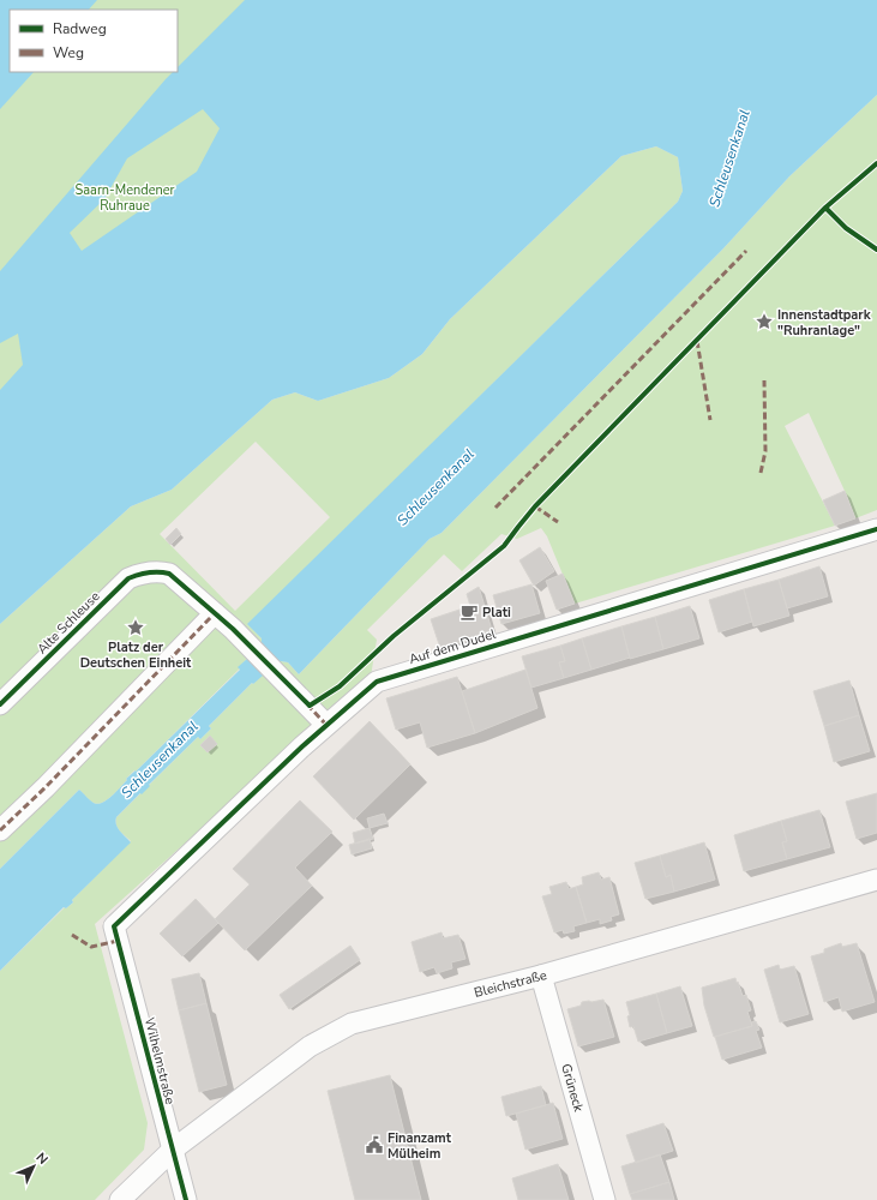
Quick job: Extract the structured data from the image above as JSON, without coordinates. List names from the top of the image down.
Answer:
{
  "streets": {
    "street": [
      "Alte Schleuse",
      "Auf dem Dudel",
      "Bleichstraße",
      "Wilhelmstraße",
      "Grüneck"
    ]
  },
  "crossings": [
    ["Alte Schleuse", "Auf dem Dudel"],
    ["Auf dem Dudel", "Wilhelmstraße"],
    ["Bleichstraße", "Wilhelmstraße"],
    ["Bleichstraße", "Grüneck"]
  ],
  "water": ["Schleusenkanal"],
  "parks": ["Saarn-Mendener Ruhraue"],
  "places": {
    "place": ["Innenstadtpark \"Ruhranlage\"", "Platz der Deutschen Einheit"],
    "cafe": ["Plati"],
    "public building": ["Finanzamt Mülheim"]
  },
  "legend": ["Radweg", "Weg"],
  "north": "top right"
}
